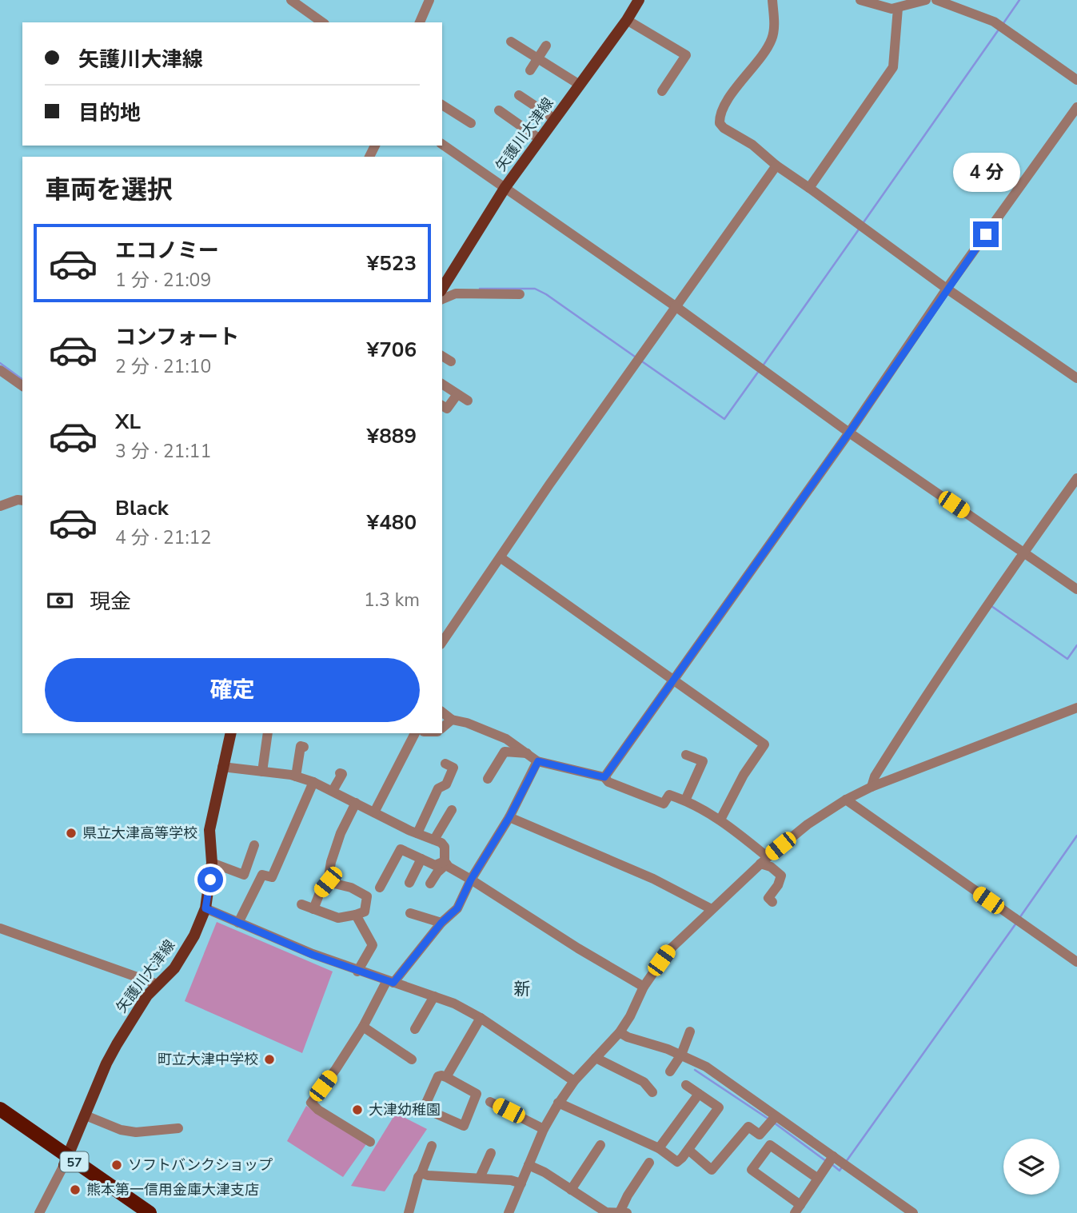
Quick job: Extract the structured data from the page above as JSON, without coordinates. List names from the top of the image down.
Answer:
{
  "streets": {
    "highway": ["57"],
    "main road": ["矢護川大津線"]
  },
  "crossings": [
    ["矢護川大津線", "57"]
  ],
  "districts": ["新"],
  "places": [
    "県立大津高等学校",
    "町立大津中学校",
    "大津幼稚園",
    "ソフトバンクショップ",
    "熊本第一信用金庫大津支店"
  ],
  "page": {
    "banner": ["矢護川大津線", "目的地"],
    "bubble": "4 分",
    "heading": "車両を選択",
    "list": [
      {
        "name": "エコノミー",
        "note": "1 分 · 21:09",
        "value": "¥523"
      },
      {
        "name": "コンフォート",
        "note": "2 分 · 21:10",
        "value": "¥706"
      },
      {
        "name": "XL",
        "note": "3 分 · 21:11",
        "value": "¥889"
      },
      {
        "name": "Black",
        "note": "4 分 · 21:12",
        "value": "¥480"
      }
    ],
    "pay": ["現金", "1.3 km"],
    "buttons": "確定"
  }
}
